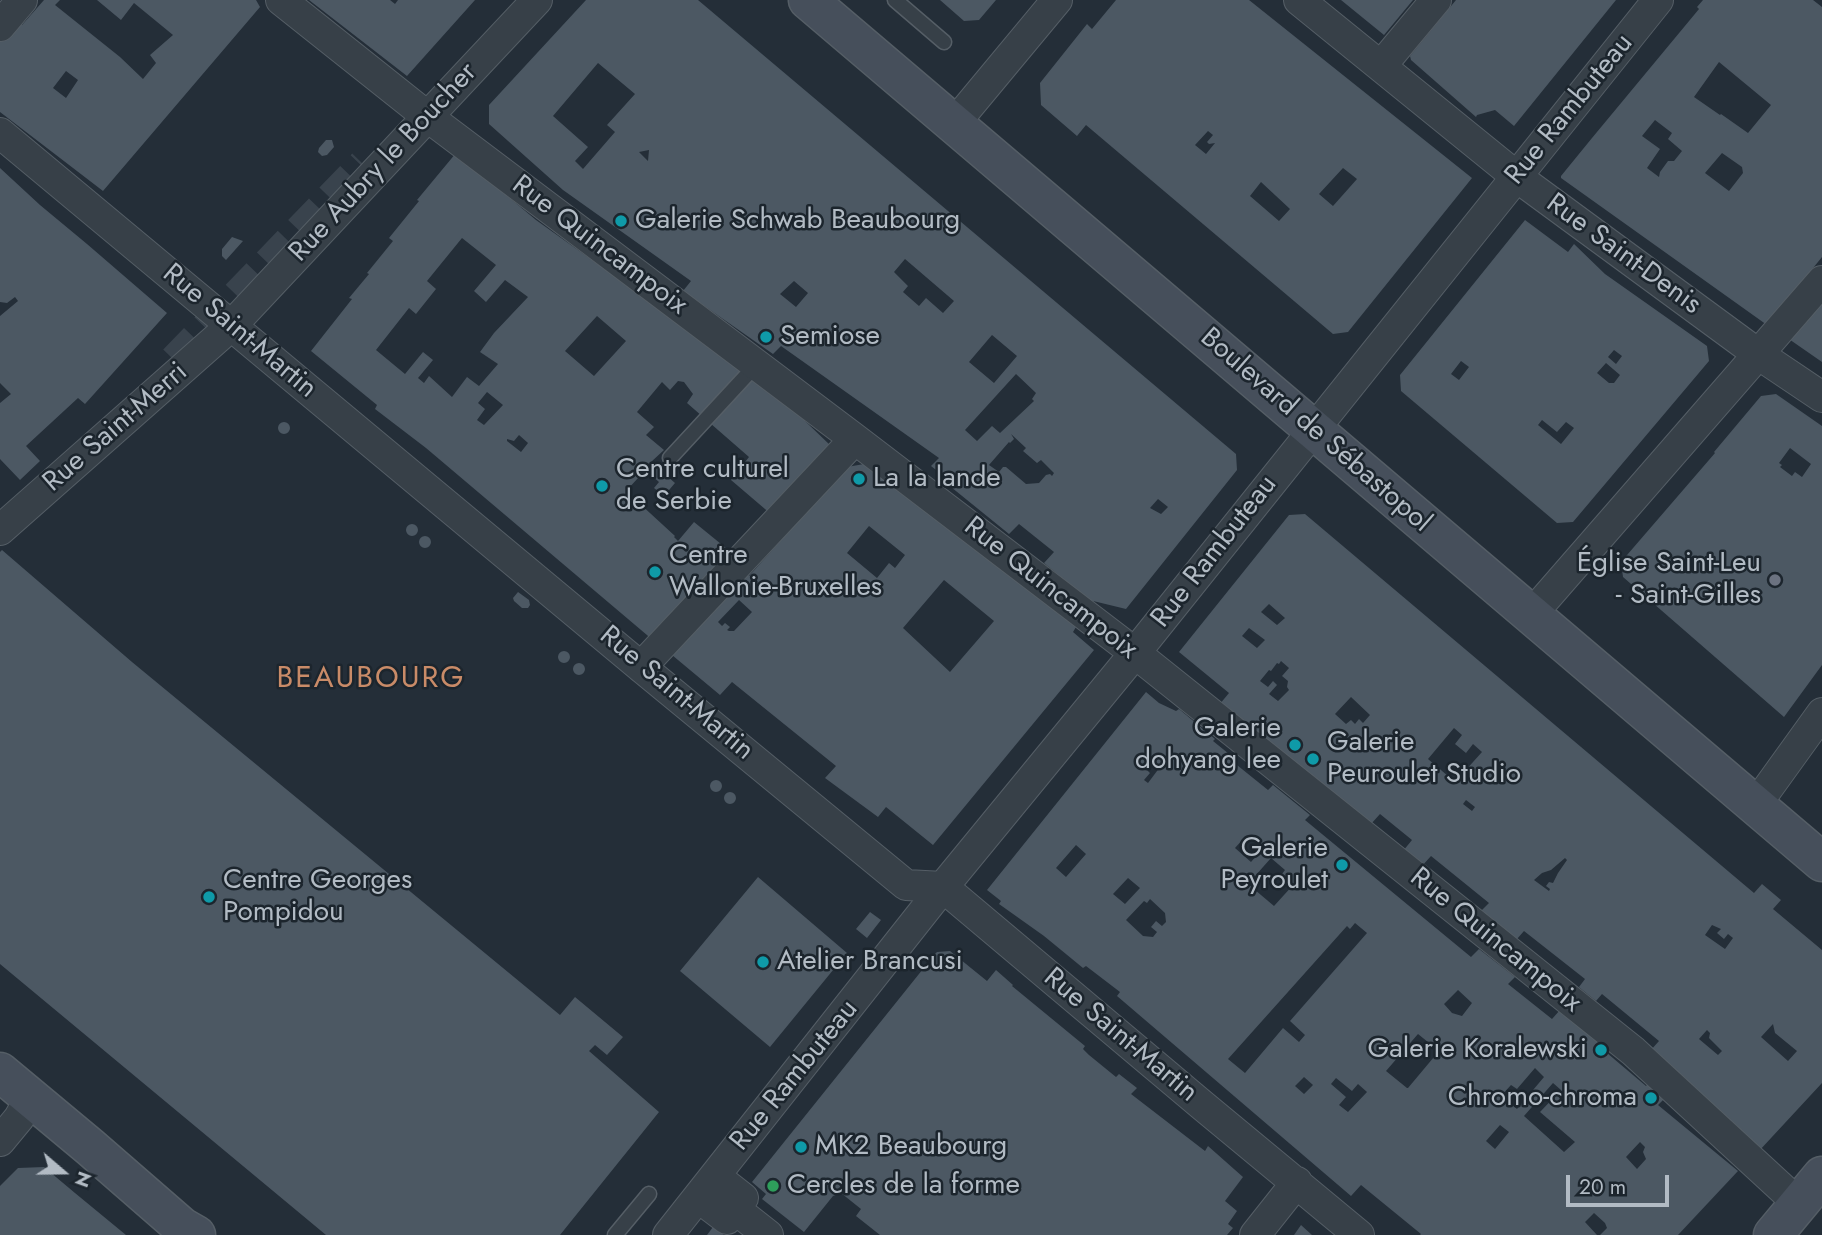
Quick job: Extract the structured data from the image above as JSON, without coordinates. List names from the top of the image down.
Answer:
{
  "streets": {
    "main road": ["Boulevard de Sébastopol"],
    "street": [
      "Rue Rambuteau",
      "Rue Aubry le Boucher",
      "Rue Quincampoix",
      "Rue Saint-Denis",
      "Rue Saint-Martin",
      "Rue Saint-Merri"
    ]
  },
  "crossings": [
    ["Rue Rambuteau", "Rue Quincampoix"],
    ["Rue Rambuteau", "Rue Saint-Denis"],
    ["Rue Rambuteau", "Rue Saint-Martin"],
    ["Rue Rambuteau", "Boulevard de Sébastopol"],
    ["Rue Aubry le Boucher", "Rue Quincampoix"],
    ["Rue Aubry le Boucher", "Rue Saint-Martin"],
    ["Rue Aubry le Boucher", "Rue Saint-Merri"],
    ["Rue Saint-Martin", "Rue Saint-Merri"]
  ],
  "districts": ["BEAUBOURG"],
  "places": [
    "Galerie Schwab Beaubourg",
    "Semiose",
    "La la lande",
    "Centre culturel de Serbie",
    "Centre Wallonie-Bruxelles",
    "Église Saint-Leu - Saint-Gilles",
    "Galerie dohyang lee",
    "Galerie Peuroulet Studio",
    "Galerie Peyroulet",
    "Centre Georges Pompidou",
    "Atelier Brancusi",
    "Galerie Koralewski",
    "Chromo-chroma",
    "MK2 Beaubourg",
    "Cercles de la forme"
  ],
  "scale_bar": "20 m",
  "north": "right"
}
